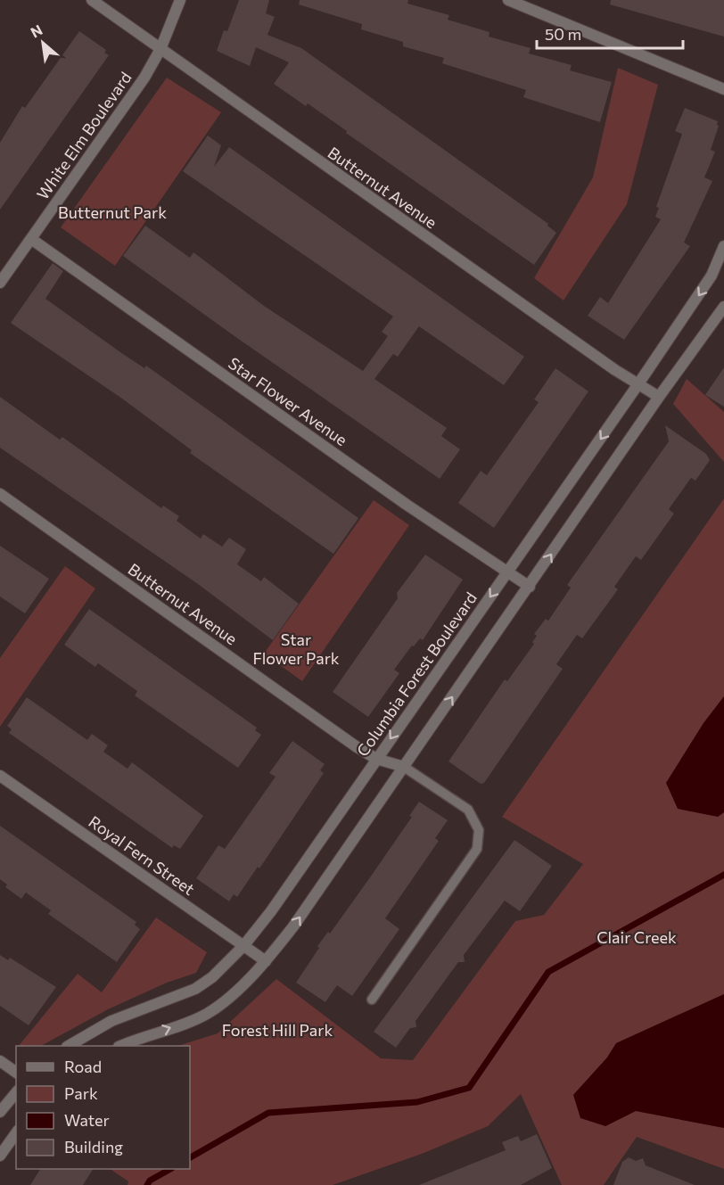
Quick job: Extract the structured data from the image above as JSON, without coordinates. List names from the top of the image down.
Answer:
{
  "streets": {
    "street": [
      "White Elm Boulevard",
      "Butternut Avenue",
      "Star Flower Avenue",
      "Columbia Forest Boulevard",
      "Royal Fern Street"
    ]
  },
  "crossings": [
    ["White Elm Boulevard", "Butternut Avenue"],
    ["White Elm Boulevard", "Star Flower Avenue"],
    ["Butternut Avenue", "Columbia Forest Boulevard"],
    ["Star Flower Avenue", "Columbia Forest Boulevard"],
    ["Columbia Forest Boulevard", "Royal Fern Street"]
  ],
  "parks": [
    "Butternut Park",
    "Star Flower Park",
    "Clair Creek",
    "Forest Hill Park"
  ],
  "legend": [
    "Road",
    "Park",
    "Water",
    "Building"
  ],
  "scale_bar": "50 m",
  "north": "top left"
}
